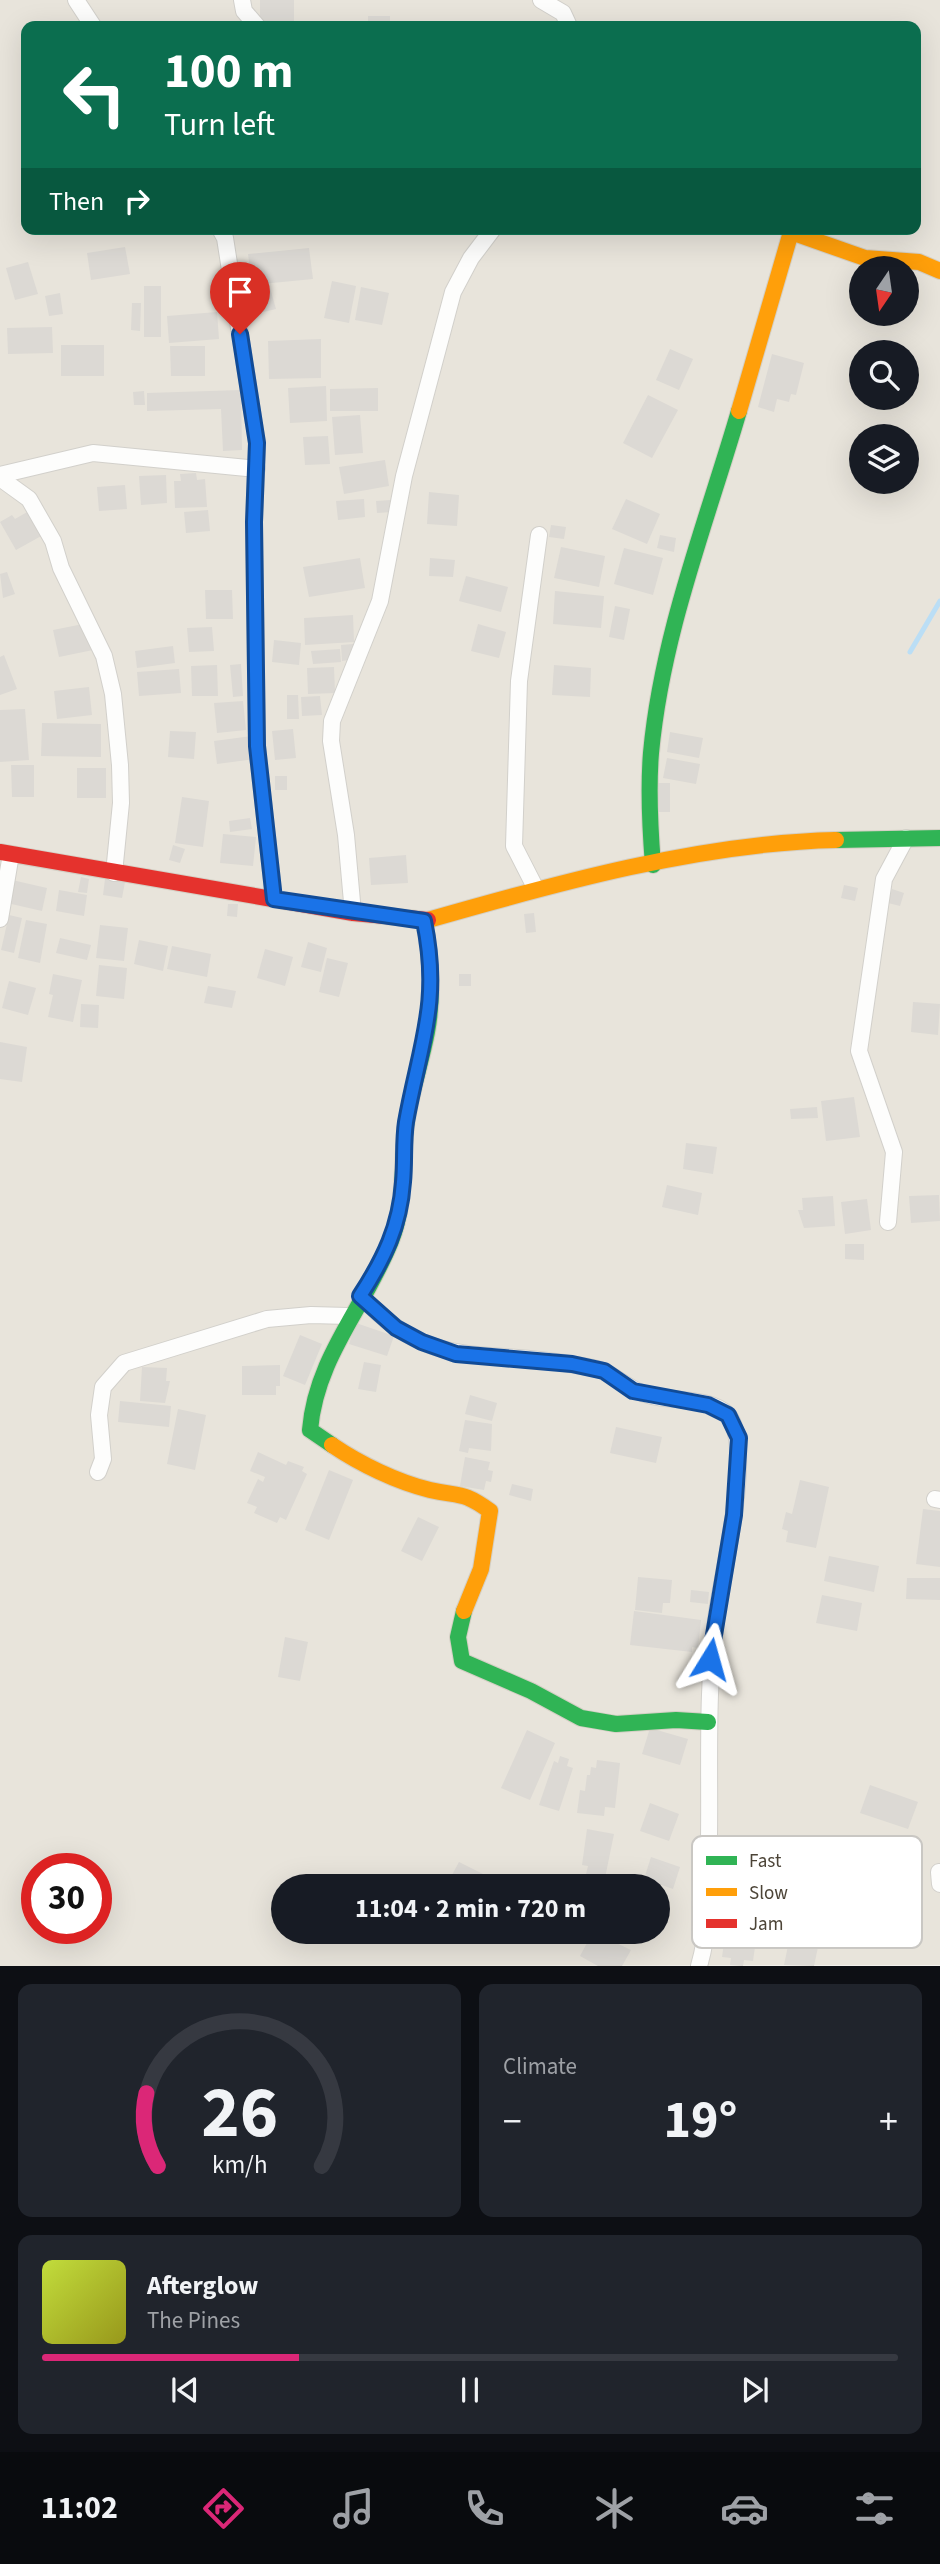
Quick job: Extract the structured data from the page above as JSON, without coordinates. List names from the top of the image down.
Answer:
{
  "legend": ["Fast", "Slow", "Jam"],
  "north": "bottom",
  "page": {
    "turn": ["100 m", "Turn left"],
    "then": "Then",
    "limit": "30",
    "trip": "11:04 · 2 min · 720 m",
    "tile": "Climate",
    "heat": ["−", "19°", "+"],
    "song": ["Afterglow", "The Pines"],
    "tabs": "11:02",
    "gauge": ["26", "km/h"]
  }
}
